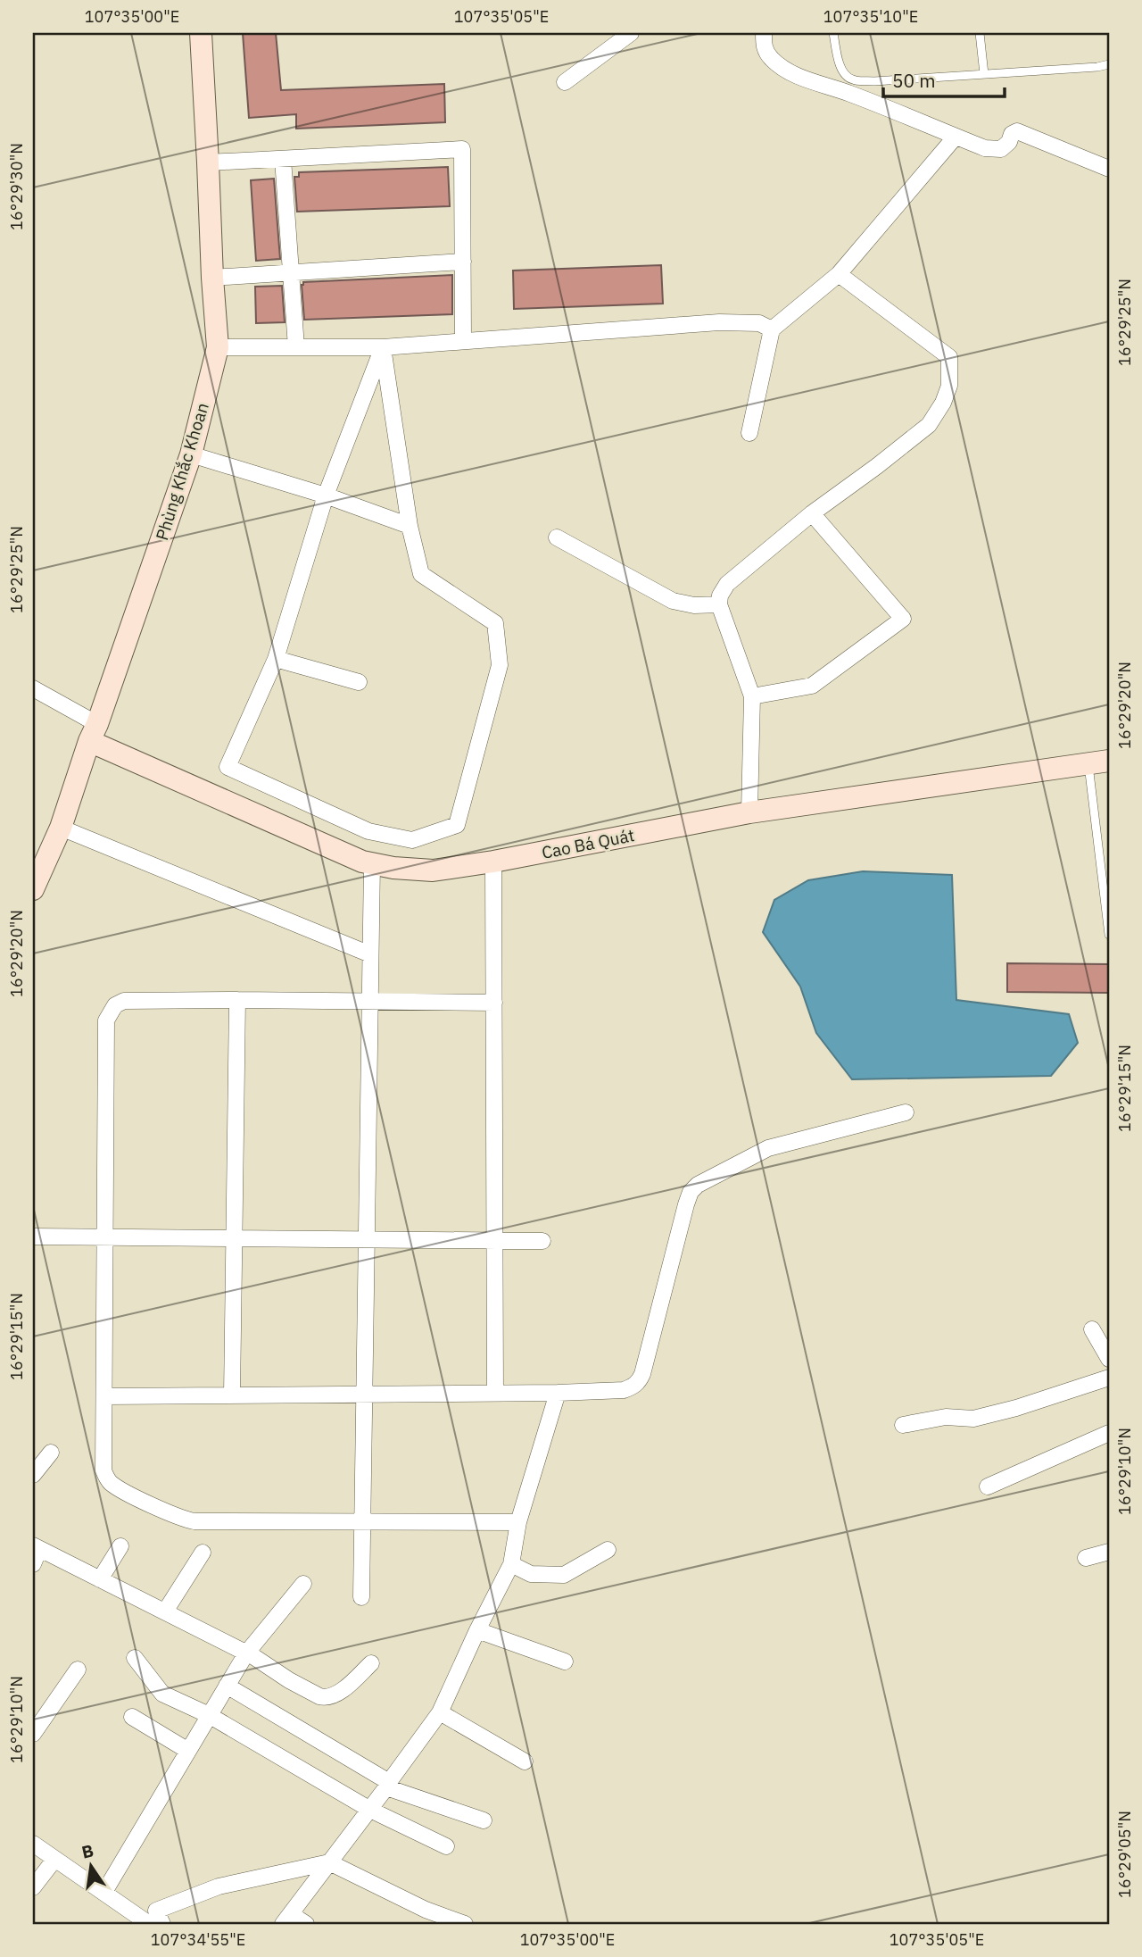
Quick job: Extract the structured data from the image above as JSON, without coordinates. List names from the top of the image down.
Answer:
{
  "streets": {
    "street": ["Phùng Khắc Khoan", "Cao Bá Quát"]
  },
  "crossings": [
    ["Phùng Khắc Khoan", "Cao Bá Quát"]
  ],
  "scale_bar": "50 m",
  "north": "top",
  "coordinates": [
    "107°35'00\"E",
    "107°35'05\"E",
    "107°35'10\"E",
    "16°29'30\"N",
    "16°29'25\"N",
    "16°29'20\"N",
    "16°29'15\"N",
    "16°29'10\"N",
    "16°29'05\"N",
    "107°34'55\"E"
  ]
}
